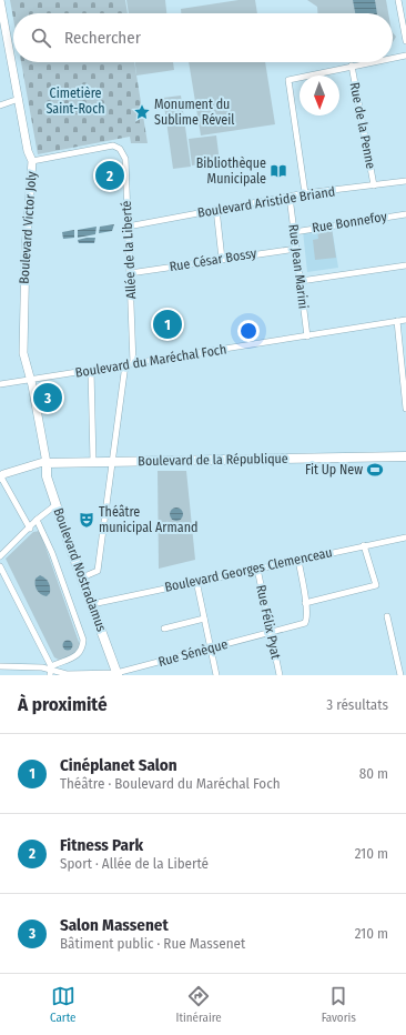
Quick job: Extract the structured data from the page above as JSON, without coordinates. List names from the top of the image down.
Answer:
{
  "streets": {
    "main road": ["Boulevard Victor Joly", "Boulevard de la République", "Boulevard Nostradamus"],
    "street": [
      "Rue de la Penne",
      "Boulevard Aristide Briand",
      "Rue Bonnefoy",
      "Allée de la Liberté",
      "Rue César Bossy",
      "Rue Jean Marini",
      "Boulevard du Maréchal Foch",
      "Boulevard Georges Clemenceau",
      "Rue Félix Pyat",
      "Rue Sénèque"
    ]
  },
  "crossings": [
    ["Rue de la Penne", "Boulevard Aristide Briand"],
    ["Boulevard Aristide Briand", "Allée de la Liberté"],
    ["Boulevard Aristide Briand", "Rue Jean Marini"],
    ["Rue Bonnefoy", "Rue Jean Marini"],
    ["Boulevard Victor Joly", "Allée de la Liberté"],
    ["Boulevard Victor Joly", "Boulevard du Maréchal Foch"],
    ["Boulevard Victor Joly", "Boulevard de la République"],
    ["Boulevard Victor Joly", "Boulevard Nostradamus"],
    ["Allée de la Liberté", "Rue César Bossy"],
    ["Allée de la Liberté", "Boulevard du Maréchal Foch"],
    ["Rue César Bossy", "Rue Jean Marini"],
    ["Rue Jean Marini", "Boulevard du Maréchal Foch"],
    ["Boulevard de la République", "Boulevard Nostradamus"],
    ["Boulevard Nostradamus", "Boulevard Georges Clemenceau"],
    ["Boulevard Nostradamus", "Rue Sénèque"],
    ["Boulevard Georges Clemenceau", "Rue Félix Pyat"],
    ["Rue Félix Pyat", "Rue Sénèque"]
  ],
  "parks": ["Cimetière Saint-Roch"],
  "places": {
    "place": ["Monument du Sublime Réveil"],
    "library": ["Bibliothèque Municipale"],
    "sports": ["Fit Up New"],
    "theatre": ["Théâtre municipal Armand"]
  },
  "north": "bottom",
  "page": {
    "search": "Rechercher",
    "pins": ["2", "1", "3"],
    "heading": ["À proximité", "3 résultats"],
    "list": [
      {
        "mark": "1",
        "name": "Cinéplanet Salon",
        "note": "Théâtre · Boulevard du Maréchal Foch",
        "value": "80 m"
      },
      {
        "mark": "2",
        "name": "Fitness Park",
        "note": "Sport · Allée de la Liberté",
        "value": "210 m"
      },
      {
        "mark": "3",
        "name": "Salon Massenet",
        "note": "Bâtiment public · Rue Massenet",
        "value": "210 m"
      }
    ],
    "nav": ["Carte", "Itinéraire", "Favoris"]
  }
}
